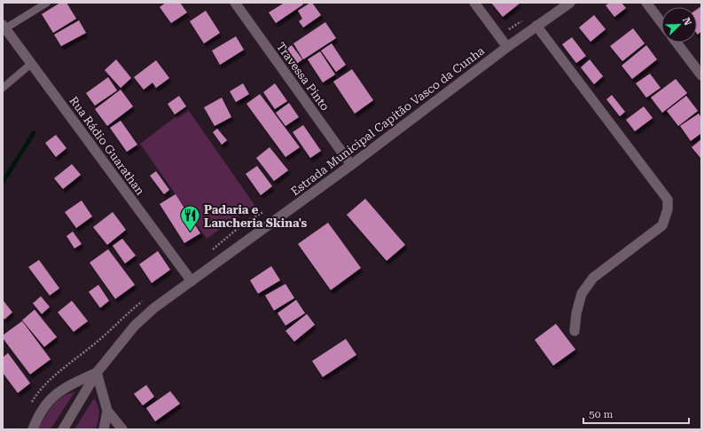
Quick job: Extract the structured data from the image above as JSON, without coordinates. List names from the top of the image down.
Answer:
{
  "streets": {
    "street": ["Travessa Pinto", "Estrada Municipal Capitão Vasco da Cunha", "Rua Rádio Guarathan"]
  },
  "crossings": [
    ["Travessa Pinto", "Estrada Municipal Capitão Vasco da Cunha"],
    ["Estrada Municipal Capitão Vasco da Cunha", "Rua Rádio Guarathan"]
  ],
  "places": {
    "restaurant": ["Padaria e Lancheria Skina's"]
  },
  "scale_bar": "50 m",
  "north": "top right"
}
